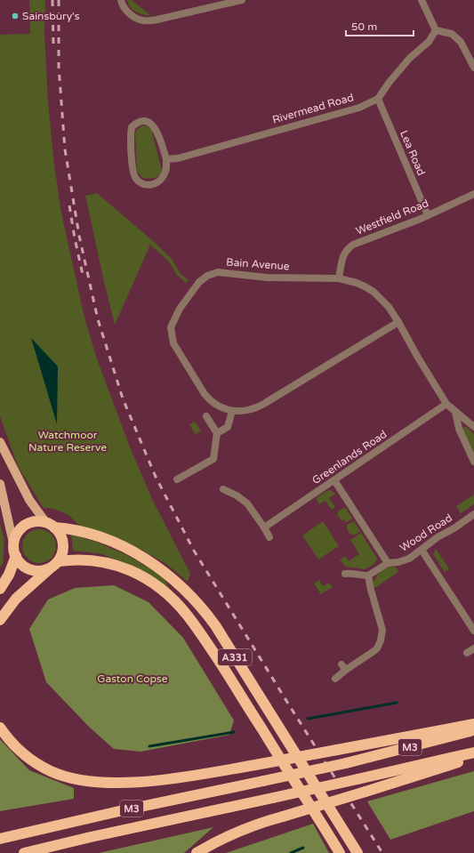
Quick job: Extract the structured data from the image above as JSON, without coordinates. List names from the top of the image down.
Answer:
{
  "streets": {
    "highway": ["A331", "M3"],
    "street": [
      "Rivermead Road",
      "Lea Road",
      "Westfield Road",
      "Bain Avenue",
      "Greenlands Road",
      "Wood Road"
    ]
  },
  "crossings": [
    ["Rivermead Road", "Lea Road"],
    ["Lea Road", "Westfield Road"],
    ["Westfield Road", "Bain Avenue"],
    ["Bain Avenue", "Greenlands Road"]
  ],
  "parks": ["Watchmoor Nature Reserve", "Gaston Copse"],
  "places": ["Sainsbury's"],
  "scale_bar": "50 m"
}
